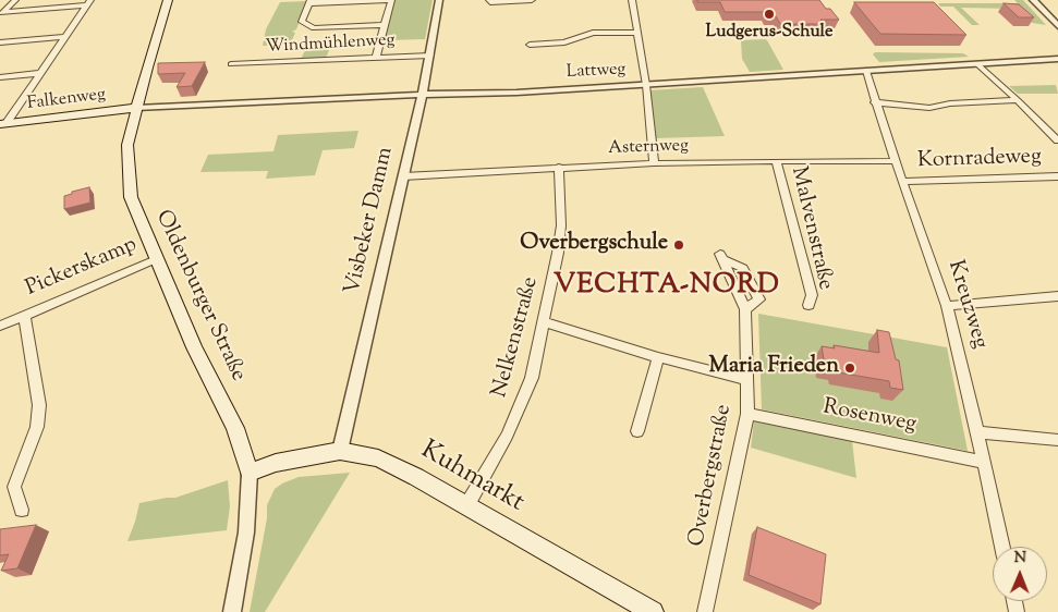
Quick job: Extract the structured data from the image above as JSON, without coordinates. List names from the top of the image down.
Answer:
{
  "streets": {
    "main road": ["Falkenweg", "Oldenburger Straße", "Kuhmarkt"],
    "street": [
      "Windmühlenweg",
      "Lattweg",
      "Asternweg",
      "Kornradeweg",
      "Visbeker Damm",
      "Malvenstraße",
      "Pickerskamp",
      "Kreuzweg",
      "Nelkenstraße",
      "Rosenweg",
      "Overbergstraße"
    ]
  },
  "crossings": [
    ["Windmühlenweg", "Visbeker Damm"],
    ["Lattweg", "Falkenweg"],
    ["Lattweg", "Visbeker Damm"],
    ["Lattweg", "Oldenburger Straße"],
    ["Lattweg", "Kreuzweg"],
    ["Falkenweg", "Oldenburger Straße"],
    ["Asternweg", "Visbeker Damm"],
    ["Asternweg", "Malvenstraße"],
    ["Asternweg", "Kreuzweg"],
    ["Asternweg", "Nelkenstraße"],
    ["Kornradeweg", "Kreuzweg"],
    ["Visbeker Damm", "Kuhmarkt"],
    ["Pickerskamp", "Oldenburger Straße"],
    ["Oldenburger Straße", "Kuhmarkt"],
    ["Kreuzweg", "Rosenweg"],
    ["Nelkenstraße", "Kuhmarkt"],
    ["Rosenweg", "Overbergstraße"]
  ],
  "districts": ["VECHTA-NORD"],
  "places": ["Ludgerus-Schule", "Overbergschule", "Maria Frieden"],
  "north": "top"
}
